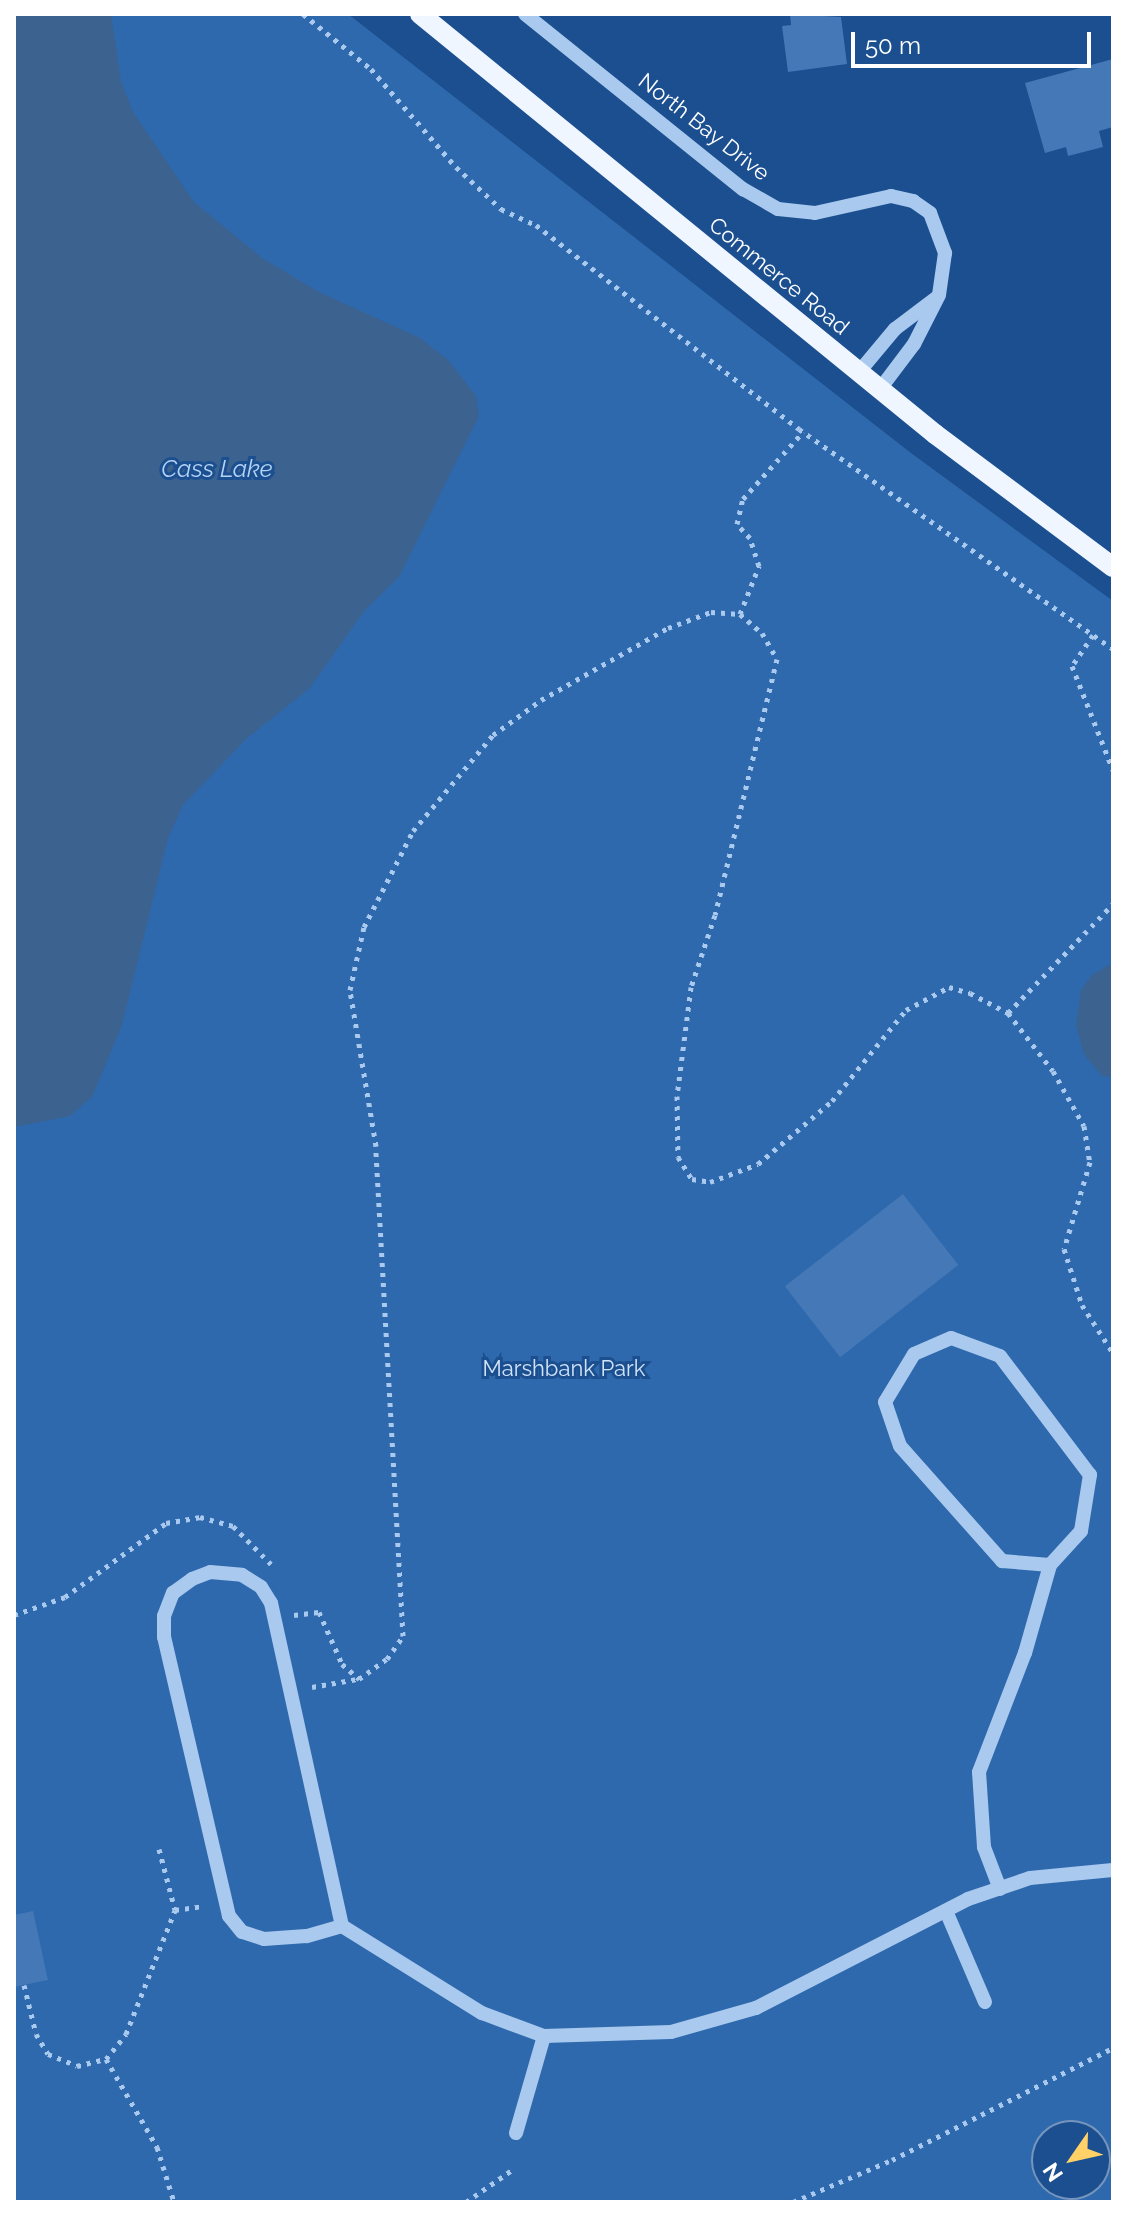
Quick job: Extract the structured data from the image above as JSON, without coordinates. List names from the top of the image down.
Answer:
{
  "streets": {
    "main road": ["Commerce Road"],
    "street": ["North Bay Drive"]
  },
  "crossings": [
    ["North Bay Drive", "Commerce Road"]
  ],
  "water": ["Cass Lake"],
  "parks": ["Marshbank Park"],
  "scale_bar": "50 m",
  "north": "bottom left"
}
